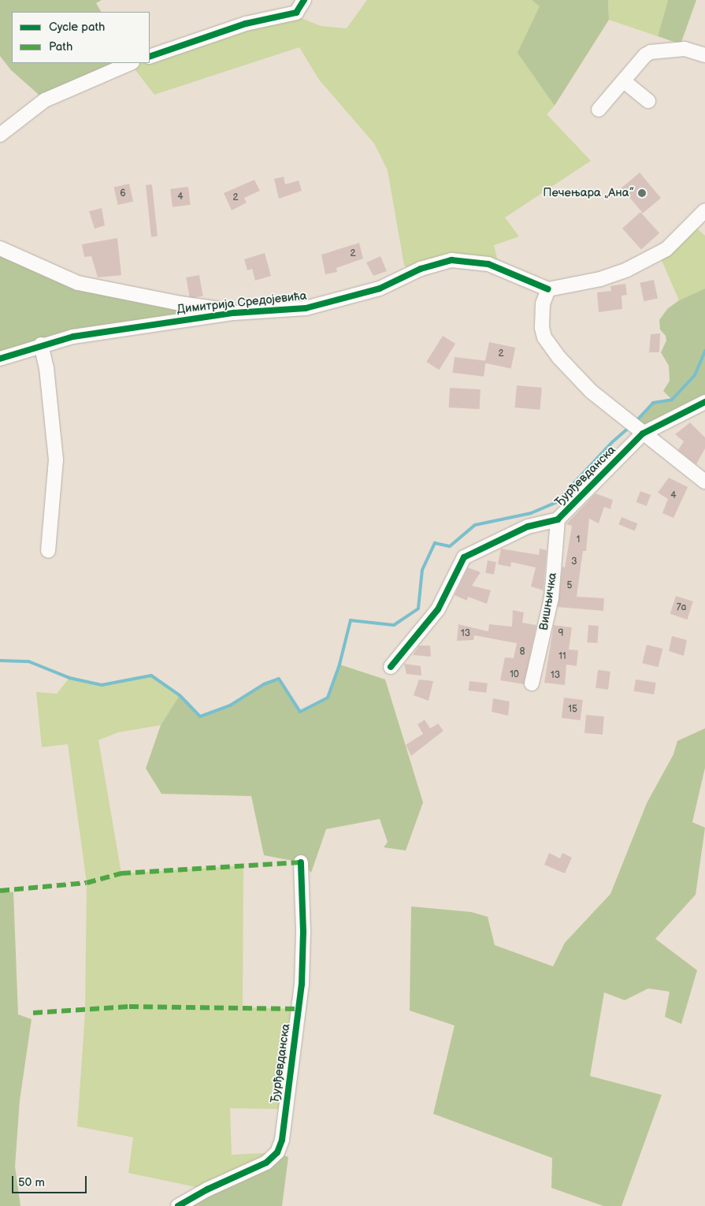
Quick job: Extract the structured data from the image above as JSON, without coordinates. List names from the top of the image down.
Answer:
{
  "streets": {
    "street": ["Димитрија Средојевића", "Ђурђевданска", "Вишњичка"]
  },
  "crossings": [
    ["Ђурђевданска", "Вишњичка"]
  ],
  "places": ["Печењара „Ана”"],
  "house_numbers": [
    "6",
    "4",
    "2",
    "2",
    "2",
    "4",
    "1",
    "3",
    "5",
    "7a",
    "13",
    "9",
    "8",
    "11",
    "10",
    "13",
    "15"
  ],
  "legend": ["Cycle path", "Path"],
  "scale_bar": "50 m"
}
